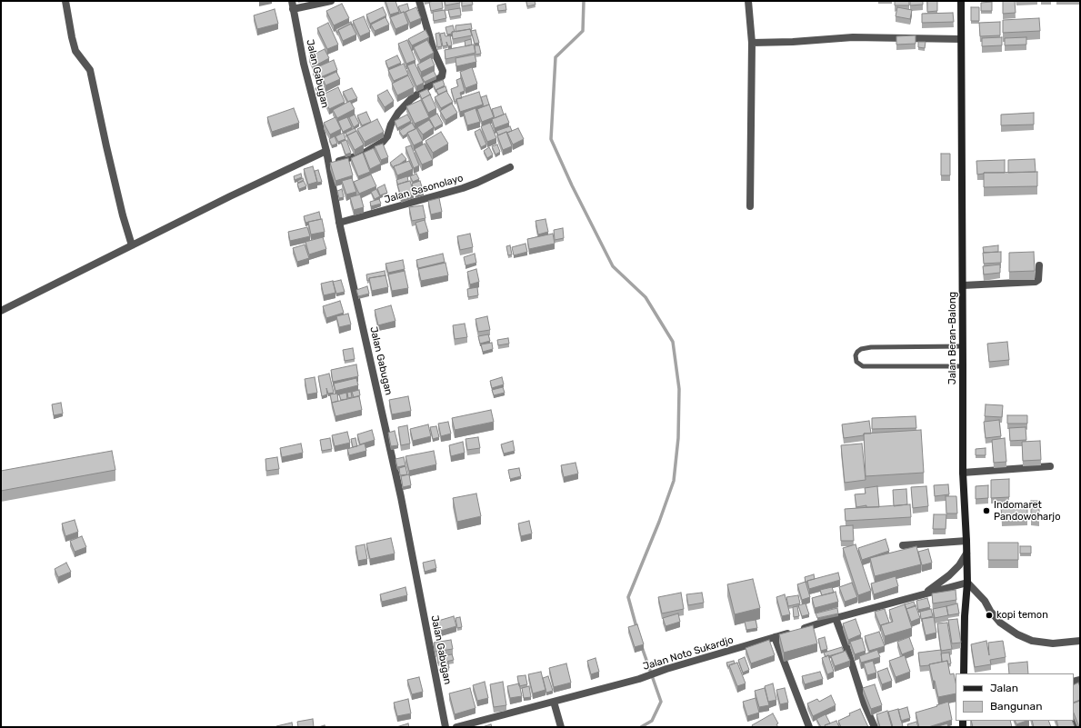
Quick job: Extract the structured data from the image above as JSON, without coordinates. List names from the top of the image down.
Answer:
{
  "streets": {
    "main road": ["Jalan Beran-Balong"],
    "street": ["Jalan Gabugan", "Jalan Sasonolayo", "Jalan Noto Sukardjo"]
  },
  "crossings": [
    ["Jalan Gabugan", "Jalan Sasonolayo"],
    ["Jalan Beran-Balong", "Jalan Noto Sukardjo"]
  ],
  "places": ["Indomaret Pandowoharjo", "kopi temon"],
  "legend": ["Jalan", "Bangunan"]
}
